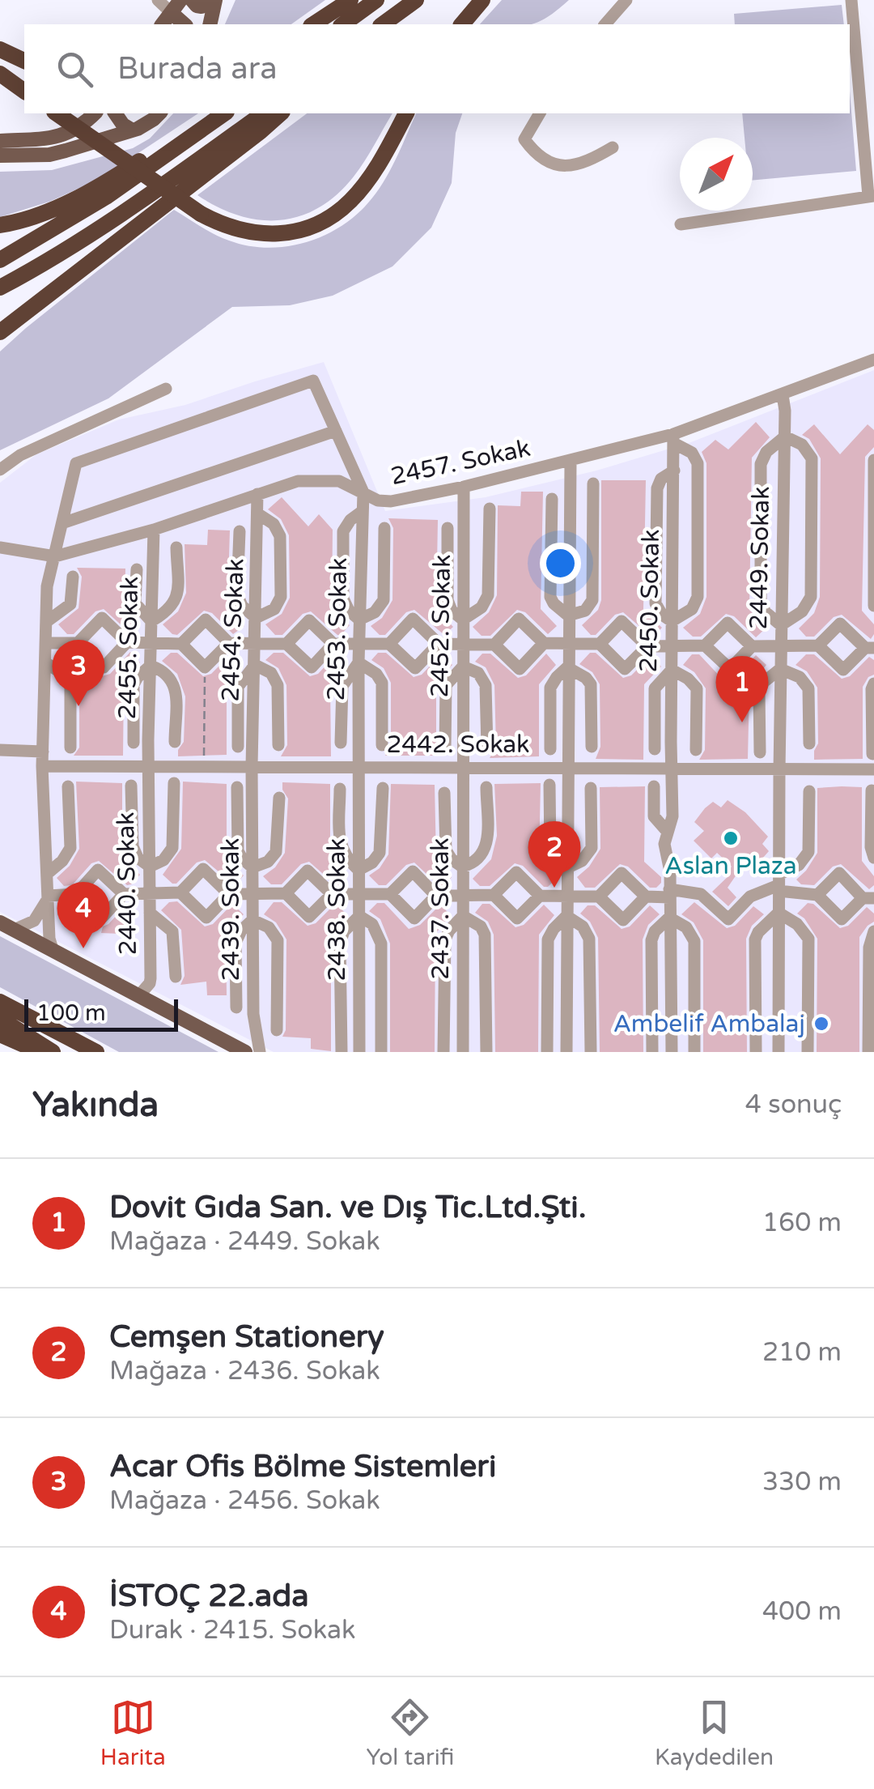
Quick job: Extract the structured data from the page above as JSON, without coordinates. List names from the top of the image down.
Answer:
{
  "streets": {
    "street": [
      "2457. Sokak",
      "2449. Sokak",
      "2450. Sokak",
      "2452. Sokak",
      "2453. Sokak",
      "2454. Sokak",
      "2455. Sokak",
      "2442. Sokak",
      "2440. Sokak",
      "2437. Sokak",
      "2439. Sokak",
      "2438. Sokak"
    ]
  },
  "crossings": [
    ["2457. Sokak", "2449. Sokak"],
    ["2457. Sokak", "2450. Sokak"],
    ["2457. Sokak", "2452. Sokak"],
    ["2457. Sokak", "2453. Sokak"],
    ["2457. Sokak", "2454. Sokak"],
    ["2457. Sokak", "2455. Sokak"],
    ["2449. Sokak", "2442. Sokak"],
    ["2450. Sokak", "2442. Sokak"],
    ["2452. Sokak", "2442. Sokak"],
    ["2452. Sokak", "2437. Sokak"],
    ["2453. Sokak", "2442. Sokak"],
    ["2453. Sokak", "2438. Sokak"],
    ["2454. Sokak", "2442. Sokak"],
    ["2454. Sokak", "2439. Sokak"],
    ["2455. Sokak", "2442. Sokak"],
    ["2455. Sokak", "2440. Sokak"],
    ["2442. Sokak", "2440. Sokak"],
    ["2442. Sokak", "2437. Sokak"],
    ["2442. Sokak", "2439. Sokak"],
    ["2442. Sokak", "2438. Sokak"]
  ],
  "places": ["Aslan Plaza", "Ambelif Ambalaj"],
  "scale_bar": "100 m",
  "north": "top right",
  "page": {
    "search": "Burada ara",
    "pins": [
      "3",
      "1",
      "2",
      "4"
    ],
    "scale": "100 m",
    "heading": ["Yakında", "4 sonuç"],
    "list": [
      {
        "mark": "1",
        "name": "Dovit Gıda San. ve Dış Tic.Ltd.Şti.",
        "note": "Mağaza · 2449. Sokak",
        "value": "160 m"
      },
      {
        "mark": "2",
        "name": "Cemşen Stationery",
        "note": "Mağaza · 2436. Sokak",
        "value": "210 m"
      },
      {
        "mark": "3",
        "name": "Acar Ofis Bölme Sistemleri",
        "note": "Mağaza · 2456. Sokak",
        "value": "330 m"
      },
      {
        "mark": "4",
        "name": "İSTOÇ 22.ada",
        "note": "Durak · 2415. Sokak",
        "value": "400 m"
      }
    ],
    "nav": ["Harita", "Yol tarifi", "Kaydedilen"]
  }
}
